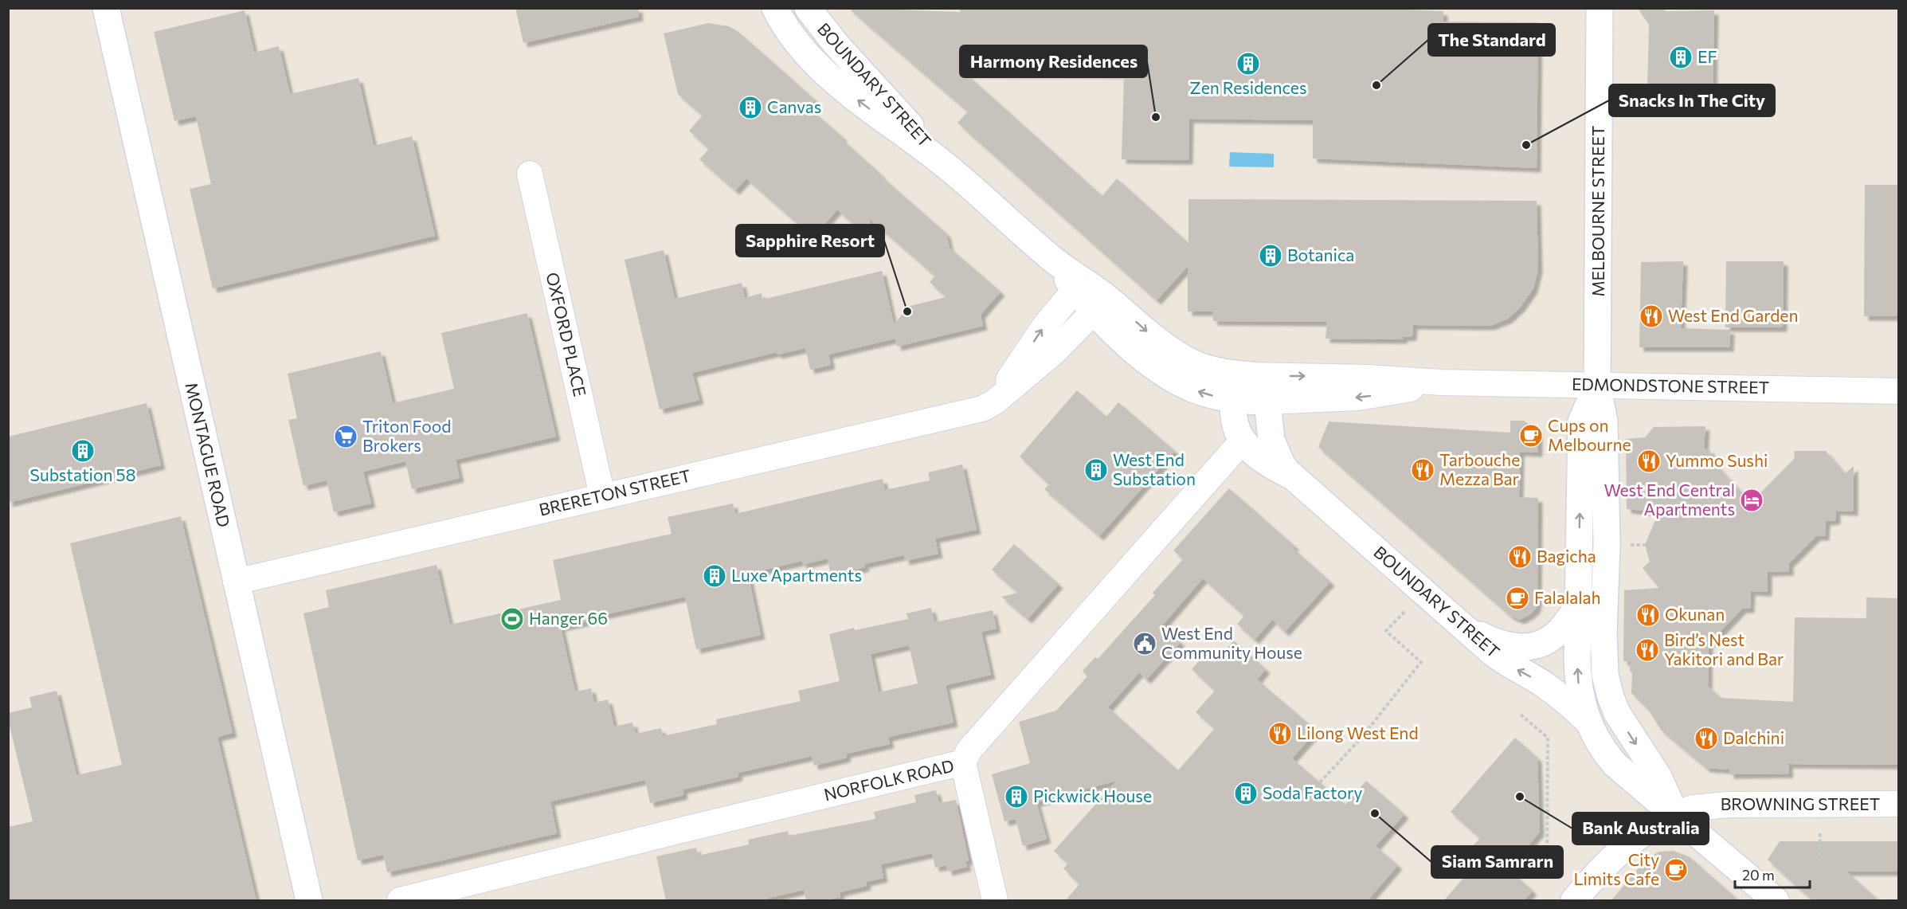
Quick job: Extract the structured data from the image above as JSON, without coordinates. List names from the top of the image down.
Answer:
{
  "streets": {
    "street": [
      "BOUNDARY STREET",
      "MELBOURNE STREET",
      "OXFORD PLACE",
      "EDMONDSTONE STREET",
      "MONTAGUE ROAD",
      "BRERETON STREET",
      "NORFOLK ROAD",
      "BROWNING STREET"
    ]
  },
  "crossings": [
    ["BOUNDARY STREET", "MELBOURNE STREET"],
    ["BOUNDARY STREET", "EDMONDSTONE STREET"],
    ["BOUNDARY STREET", "BRERETON STREET"],
    ["BOUNDARY STREET", "NORFOLK ROAD"],
    ["MELBOURNE STREET", "EDMONDSTONE STREET"],
    ["MELBOURNE STREET", "BROWNING STREET"],
    ["OXFORD PLACE", "BRERETON STREET"],
    ["MONTAGUE ROAD", "BRERETON STREET"]
  ],
  "places": {
    "building": [
      "EF",
      "Zen Residences",
      "Canvas",
      "Botanica",
      "Substation 58",
      "West End Substation",
      "Luxe Apartments",
      "Soda Factory",
      "Pickwick House"
    ],
    "other": [
      "The Standard",
      "Harmony Residences",
      "Snacks In The City",
      "Sapphire Resort",
      "Bank Australia",
      "Siam Samrarn"
    ],
    "restaurant": [
      "West End Garden",
      "Yummo Sushi",
      "Tarbouche Mezza Bar",
      "Bagicha",
      "Okunan",
      "Bird’s Nest Yakitori and Bar",
      "Lilong West End",
      "Dalchini"
    ],
    "cafe": ["Cups on Melbourne", "Falalalah", "City Limits Cafe"],
    "supermarket": ["Triton Food Brokers"],
    "hotel": ["West End Central Apartments"],
    "sports": ["Hanger 66"],
    "public building": ["West End Community House"]
  },
  "scale_bar": "20 m"
}
